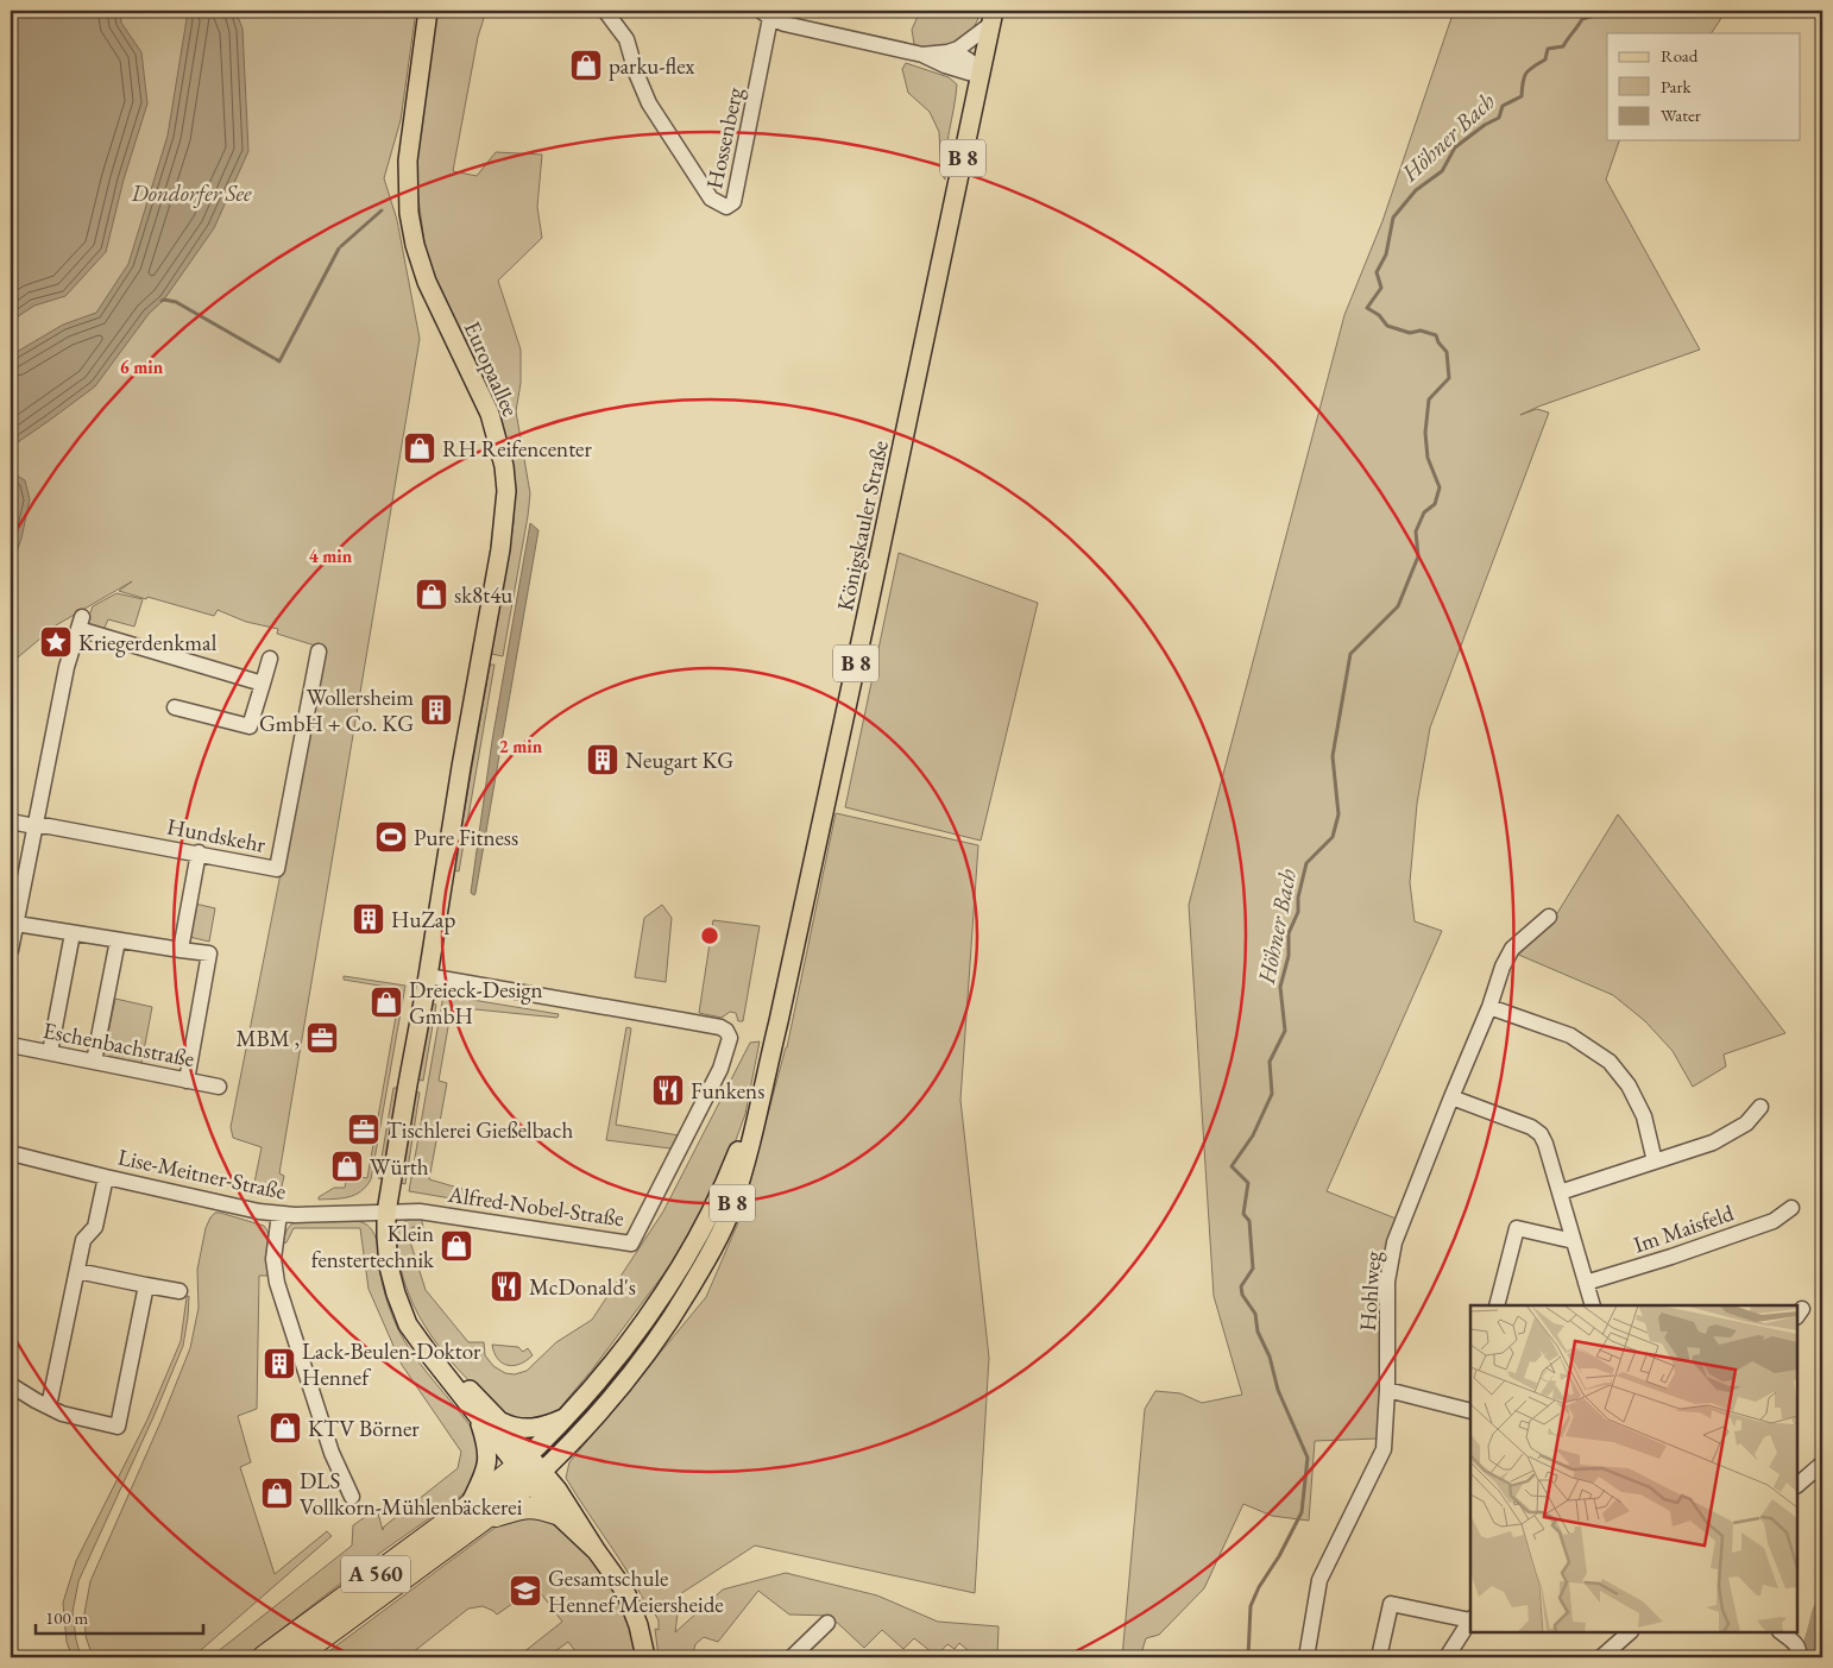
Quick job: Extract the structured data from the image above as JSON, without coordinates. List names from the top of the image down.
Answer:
{
  "streets": {
    "highway": ["A 560"],
    "main road": ["B 8", "Europaallee", "Königskauler Straße"],
    "street": [
      "Hossenberg",
      "Hundskehr",
      "Eschenbachstraße",
      "Lise-Meitner-Straße",
      "Alfred-Nobel-Straße",
      "Im Maisfeld",
      "Hohlweg"
    ]
  },
  "crossings": [
    ["Hossenberg", "Königskauler Straße"],
    ["B 8", "Europaallee"],
    ["B 8", "Königskauler Straße"],
    ["B 8", "A 560"],
    ["Europaallee", "Königskauler Straße"],
    ["Europaallee", "Lise-Meitner-Straße"],
    ["Europaallee", "Alfred-Nobel-Straße"],
    ["Europaallee", "A 560"],
    ["Königskauler Straße", "A 560"],
    ["Lise-Meitner-Straße", "Alfred-Nobel-Straße"]
  ],
  "water": ["Höhner Bach"],
  "parks": ["Dondorfer See"],
  "places": {
    "shop": [
      "parku-flex",
      "RH Reifencenter",
      "sk8t4u",
      "Dreieck-Design GmbH",
      "Würth",
      "Klein fenstertechnik",
      "KTV Börner",
      "DLS Vollkorn-Mühlenbäckerei"
    ],
    "place": ["Kriegerdenkmal"],
    "building": [
      "Wollersheim GmbH + Co. KG",
      "Neugart KG",
      "HuZap",
      "Lack-Beulen-Doktor Hennef"
    ],
    "sports": ["Pure Fitness"],
    "office": ["MBM ,", "Tischlerei Gießelbach"],
    "restaurant": ["Funkens", "McDonald's"],
    "school or university": ["Gesamtschule Hennef Meiersheide"]
  },
  "legend": ["Road", "Park", "Water"],
  "scale_bar": "100 m",
  "rings": ["6 min", "4 min", "2 min"]
}
